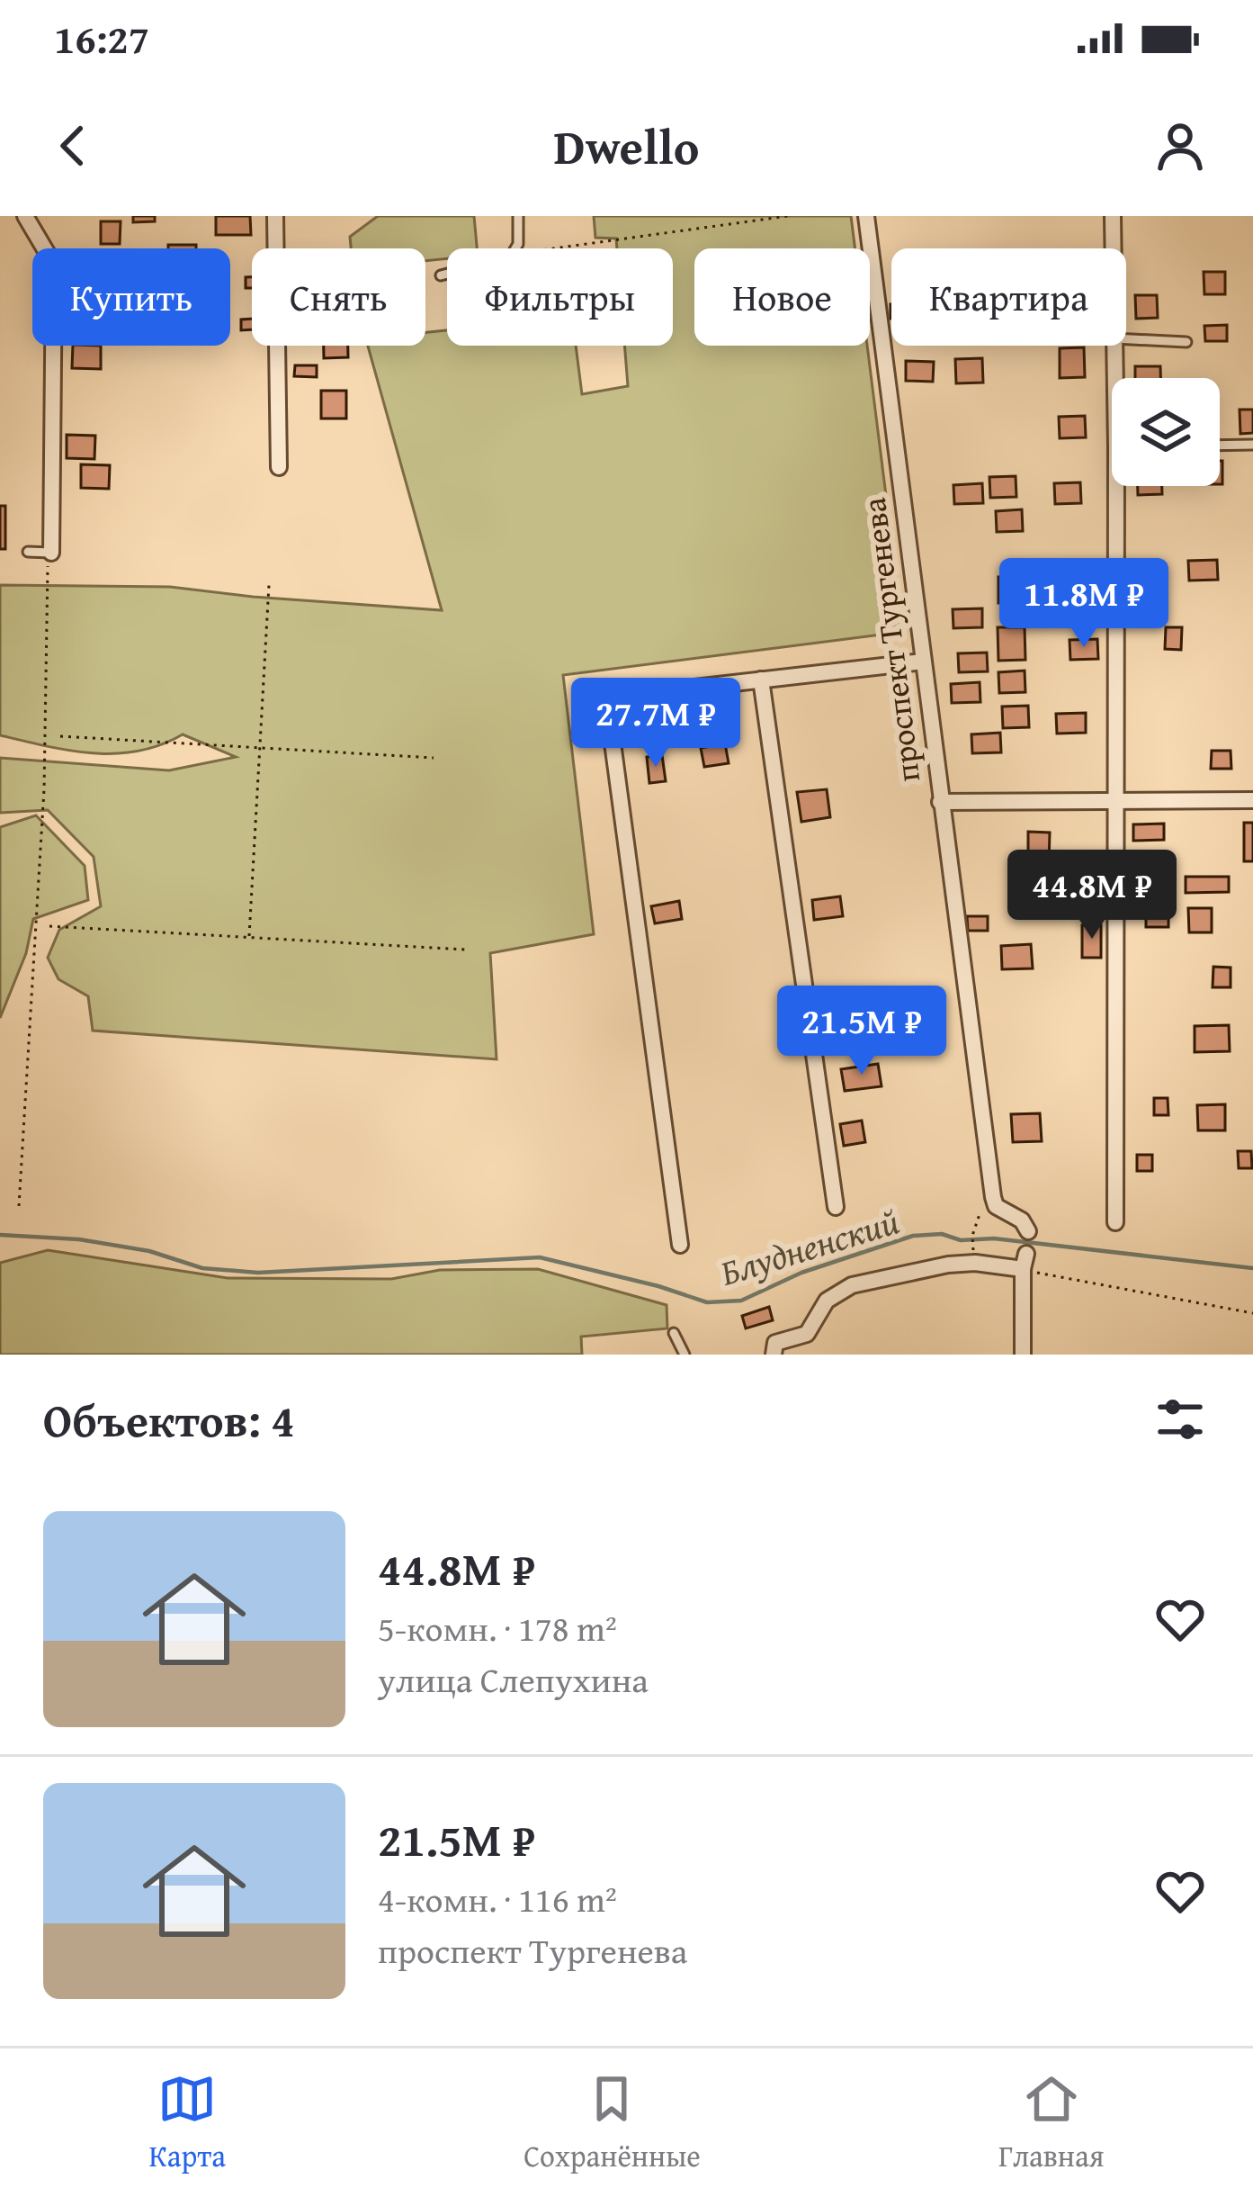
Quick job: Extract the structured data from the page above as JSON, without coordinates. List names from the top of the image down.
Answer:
{
  "streets": {
    "street": ["проспект Тургенева"]
  },
  "water": ["Блудненский"],
  "page": {
    "status": "16:27",
    "header": "Dwello",
    "chip": [
      "Купить",
      "Снять",
      "Фильтры",
      "Новое",
      "Квартира"
    ],
    "price": [
      "11.8M ₽",
      "27.7M ₽",
      "44.8M ₽",
      "21.5M ₽"
    ],
    "heading": "Объектов: 4",
    "list": [
      {
        "name": "44.8M ₽",
        "note": "5-комн. · 178 m² · улица Слепухина"
      },
      {
        "name": "21.5M ₽",
        "note": "4-комн. · 116 m² · проспект Тургенева"
      }
    ],
    "tabs": ["Карта", "Сохранённые", "Главная"]
  }
}
